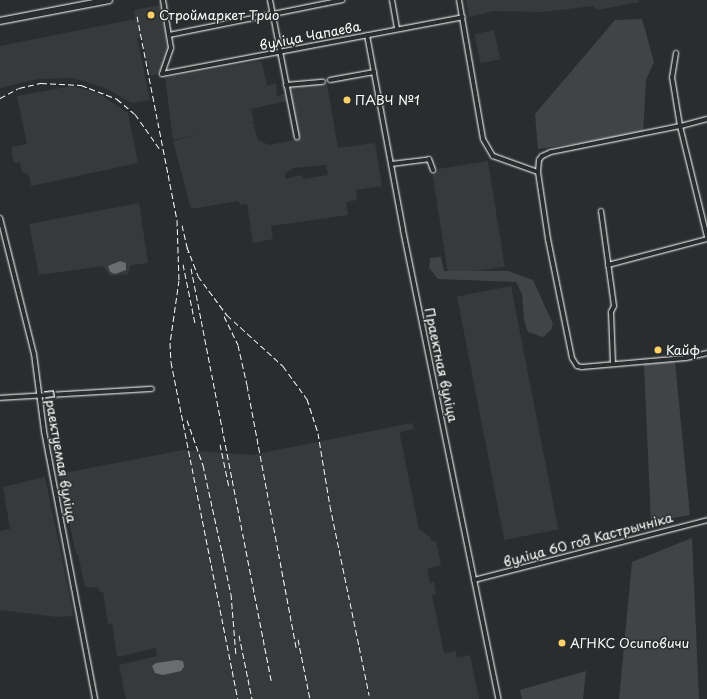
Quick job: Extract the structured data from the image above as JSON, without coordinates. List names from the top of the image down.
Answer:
{
  "streets": {
    "street": [
      "вуліца Чапаева",
      "Праектная вуліца",
      "Праектуемая вуліца",
      "вуліца 60 год Кастрычніка"
    ]
  },
  "crossings": [
    ["вуліца Чапаева", "Праектная вуліца"],
    ["Праектная вуліца", "вуліца 60 год Кастрычніка"]
  ],
  "places": [
    "Строймаркет Трио",
    "ПАВЧ №1",
    "Кайф",
    "АГНКС Осиповичи"
  ]
}
